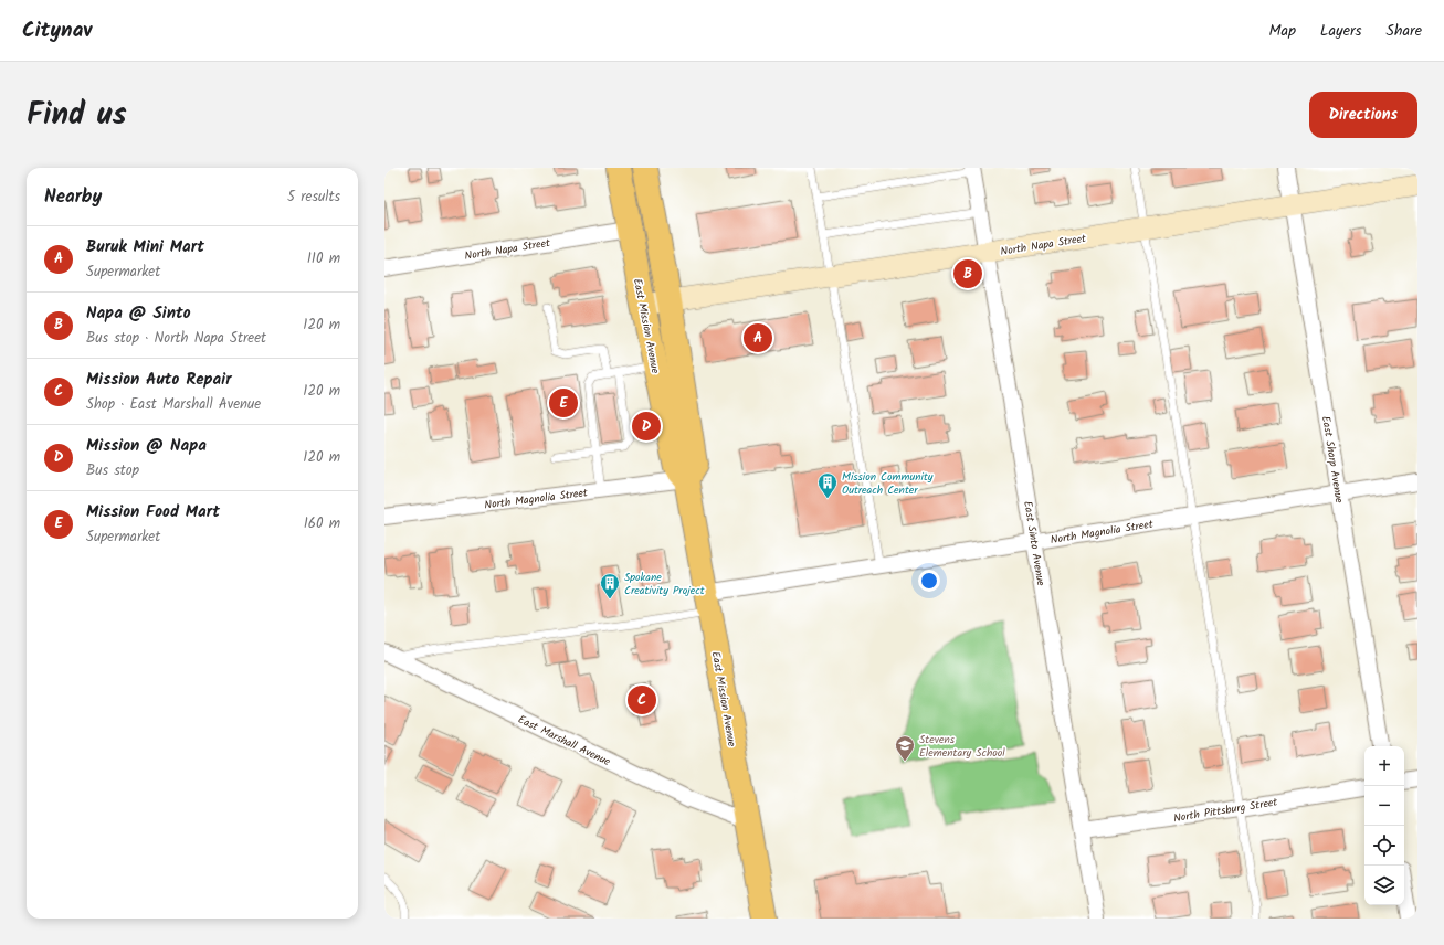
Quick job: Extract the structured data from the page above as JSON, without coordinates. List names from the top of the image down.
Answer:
{
  "streets": {
    "main road": ["North Napa Street", "East Mission Avenue"],
    "street": [
      "East Sharp Avenue",
      "North Magnolia Street",
      "East Sinto Avenue",
      "East Marshall Avenue",
      "North Pittsburg Street"
    ]
  },
  "crossings": [
    ["North Napa Street", "East Mission Avenue"],
    ["North Napa Street", "East Sharp Avenue"],
    ["North Napa Street", "East Sinto Avenue"],
    ["East Mission Avenue", "North Magnolia Street"],
    ["East Mission Avenue", "East Marshall Avenue"],
    ["East Sharp Avenue", "North Magnolia Street"],
    ["North Magnolia Street", "East Sinto Avenue"],
    ["East Sinto Avenue", "North Pittsburg Street"]
  ],
  "places": {
    "building": ["Mission Community Outreach Center", "Spokane Creativity Project"],
    "school or university": ["Stevens Elementary School"]
  },
  "page": {
    "header": "Citynav",
    "nav": ["Map", "Layers", "Share"],
    "title": "Find us",
    "buttons": "Directions",
    "heading": ["Nearby", "5 results"],
    "list": [
      {
        "mark": "A",
        "name": "Buruk Mini Mart",
        "note": "Supermarket",
        "value": "110 m"
      },
      {
        "mark": "B",
        "name": "Napa @ Sinto",
        "note": "Bus stop · North Napa Street",
        "value": "120 m"
      },
      {
        "mark": "C",
        "name": "Mission Auto Repair",
        "note": "Shop · East Marshall Avenue",
        "value": "120 m"
      },
      {
        "mark": "D",
        "name": "Mission @ Napa",
        "note": "Bus stop",
        "value": "120 m"
      },
      {
        "mark": "E",
        "name": "Mission Food Mart",
        "note": "Supermarket",
        "value": "160 m"
      }
    ],
    "pins": [
      "B",
      "A",
      "E",
      "D",
      "C"
    ],
    "map_buttons": ["+", "−"]
  }
}
